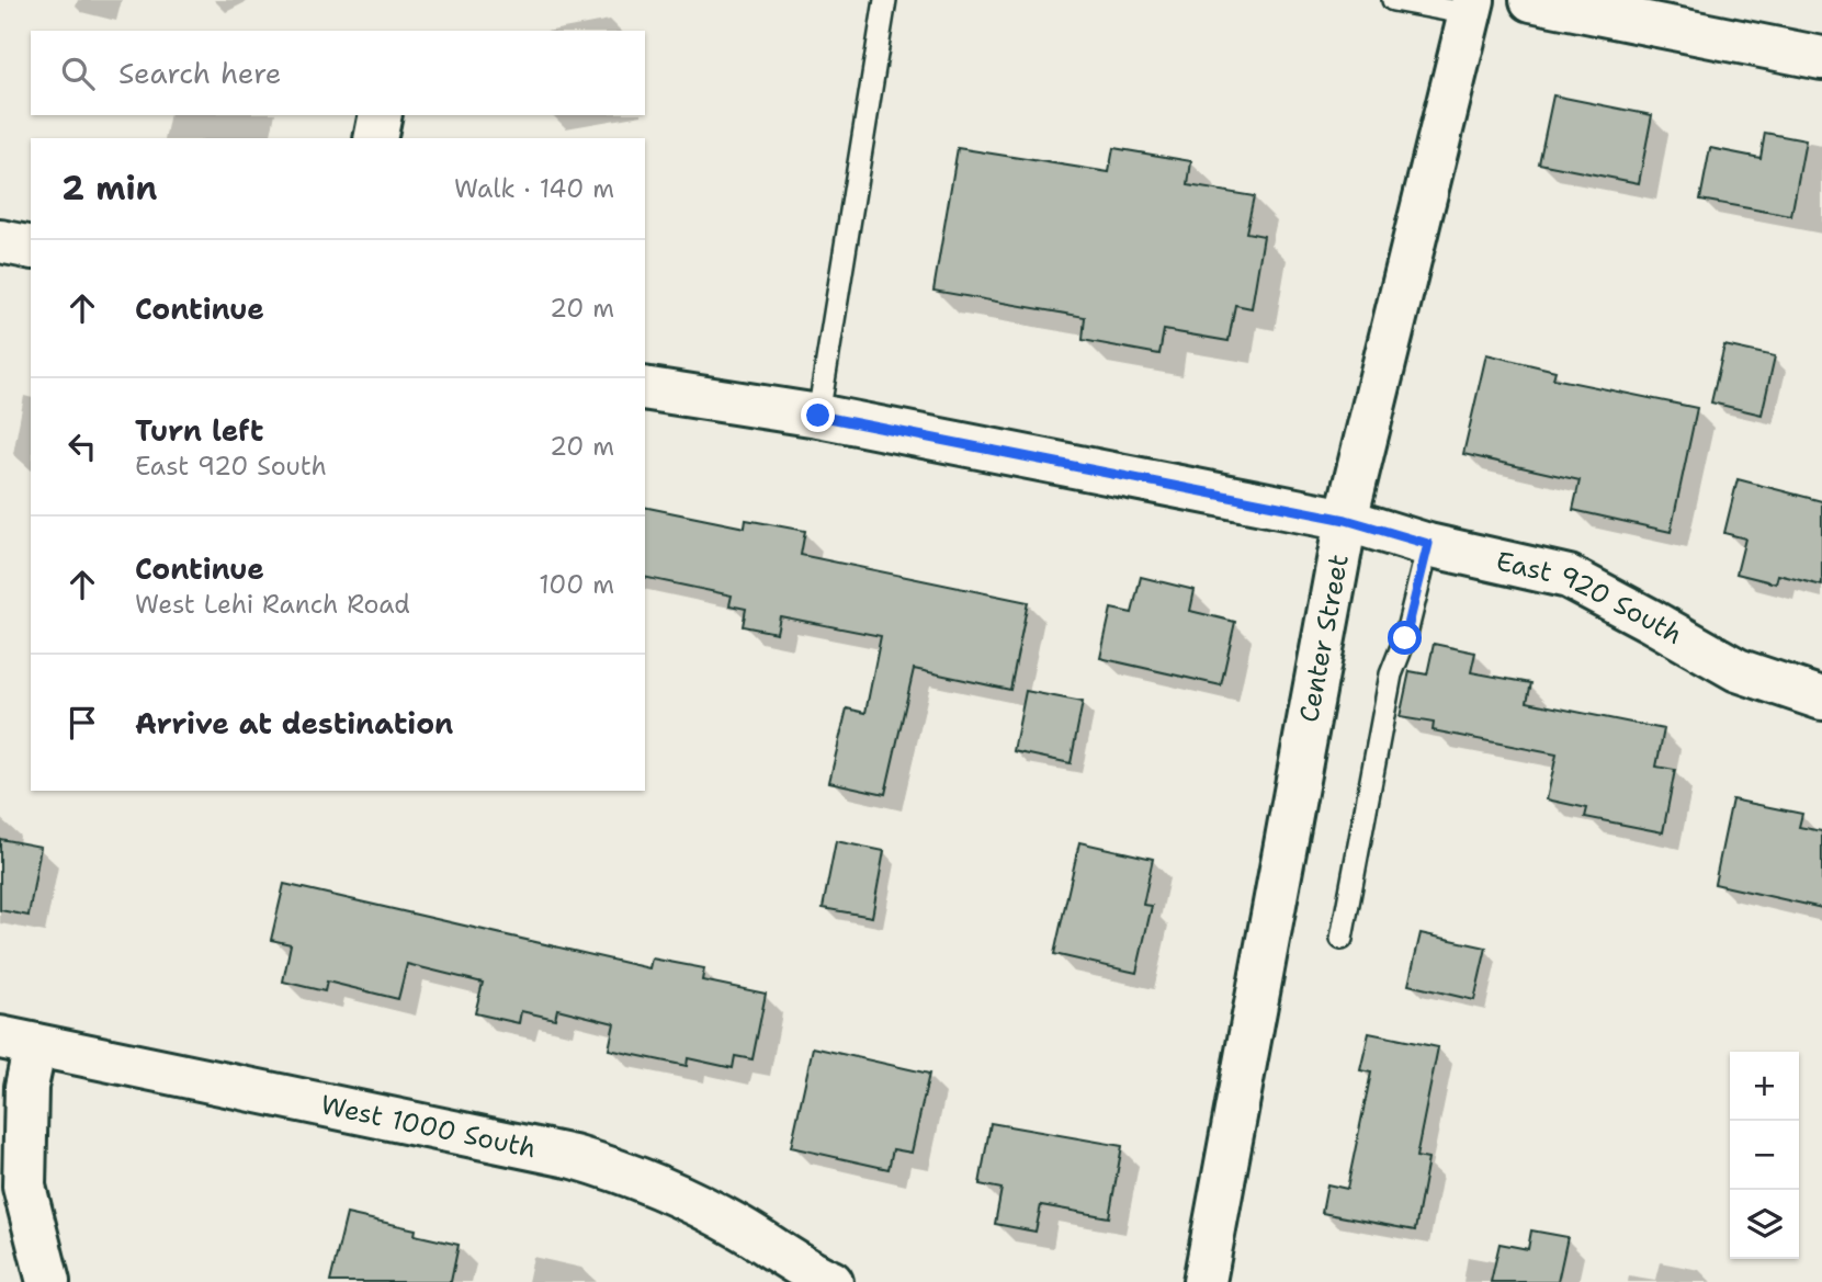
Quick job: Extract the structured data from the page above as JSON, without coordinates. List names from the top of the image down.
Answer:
{
  "streets": {
    "street": ["East 920 South", "Center Street", "West 1000 South"]
  },
  "crossings": [
    ["East 920 South", "Center Street"]
  ],
  "page": {
    "search": "Search here",
    "heading": ["2 min", "Walk · 140 m"],
    "list": [
      ["Continue", "20 m"],
      ["Turn left", "East 920 South", "20 m"],
      ["Continue", "West Lehi Ranch Road", "100 m"],
      "Arrive at destination"
    ],
    "map_buttons": ["+", "−"]
  }
}
